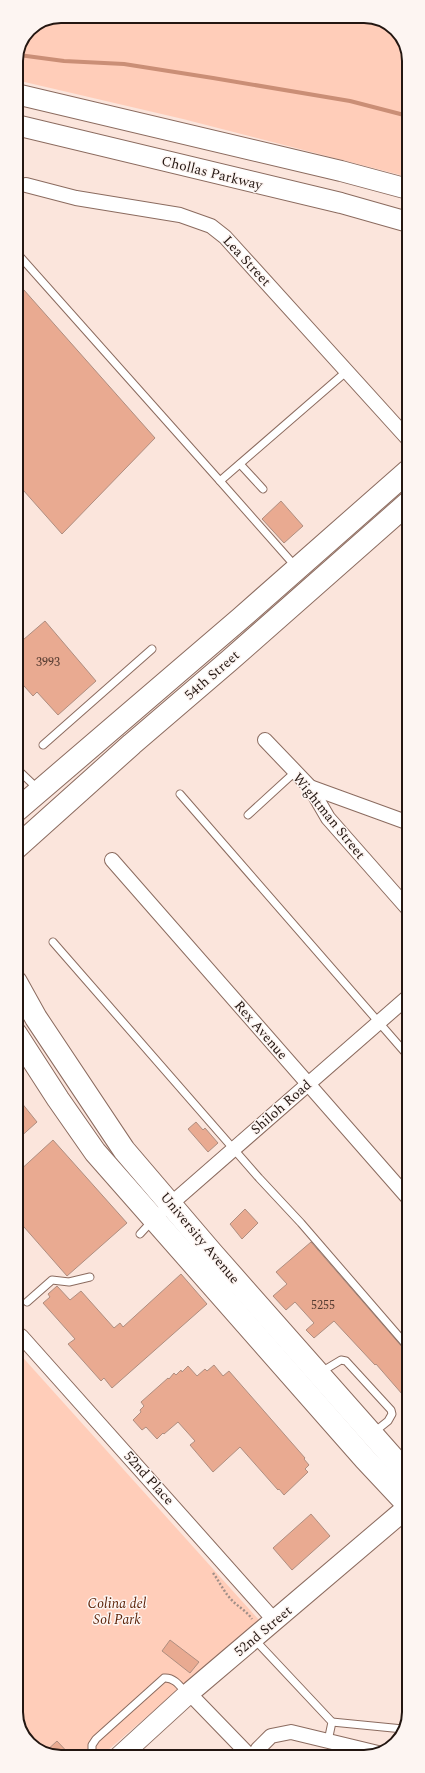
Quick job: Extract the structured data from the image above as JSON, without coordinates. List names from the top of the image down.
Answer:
{
  "streets": {
    "main road": [
      "Chollas Parkway",
      "54th Street",
      "University Avenue",
      "52nd Street"
    ],
    "street": [
      "Lea Street",
      "Wightman Street",
      "Rex Avenue",
      "Shiloh Road",
      "52nd Place"
    ]
  },
  "crossings": [
    ["Rex Avenue", "Shiloh Road"],
    ["Shiloh Road", "University Avenue"],
    ["52nd Place", "52nd Street"]
  ],
  "parks": ["Colina del Sol Park"],
  "house_numbers": ["3993", "5255"]
}
